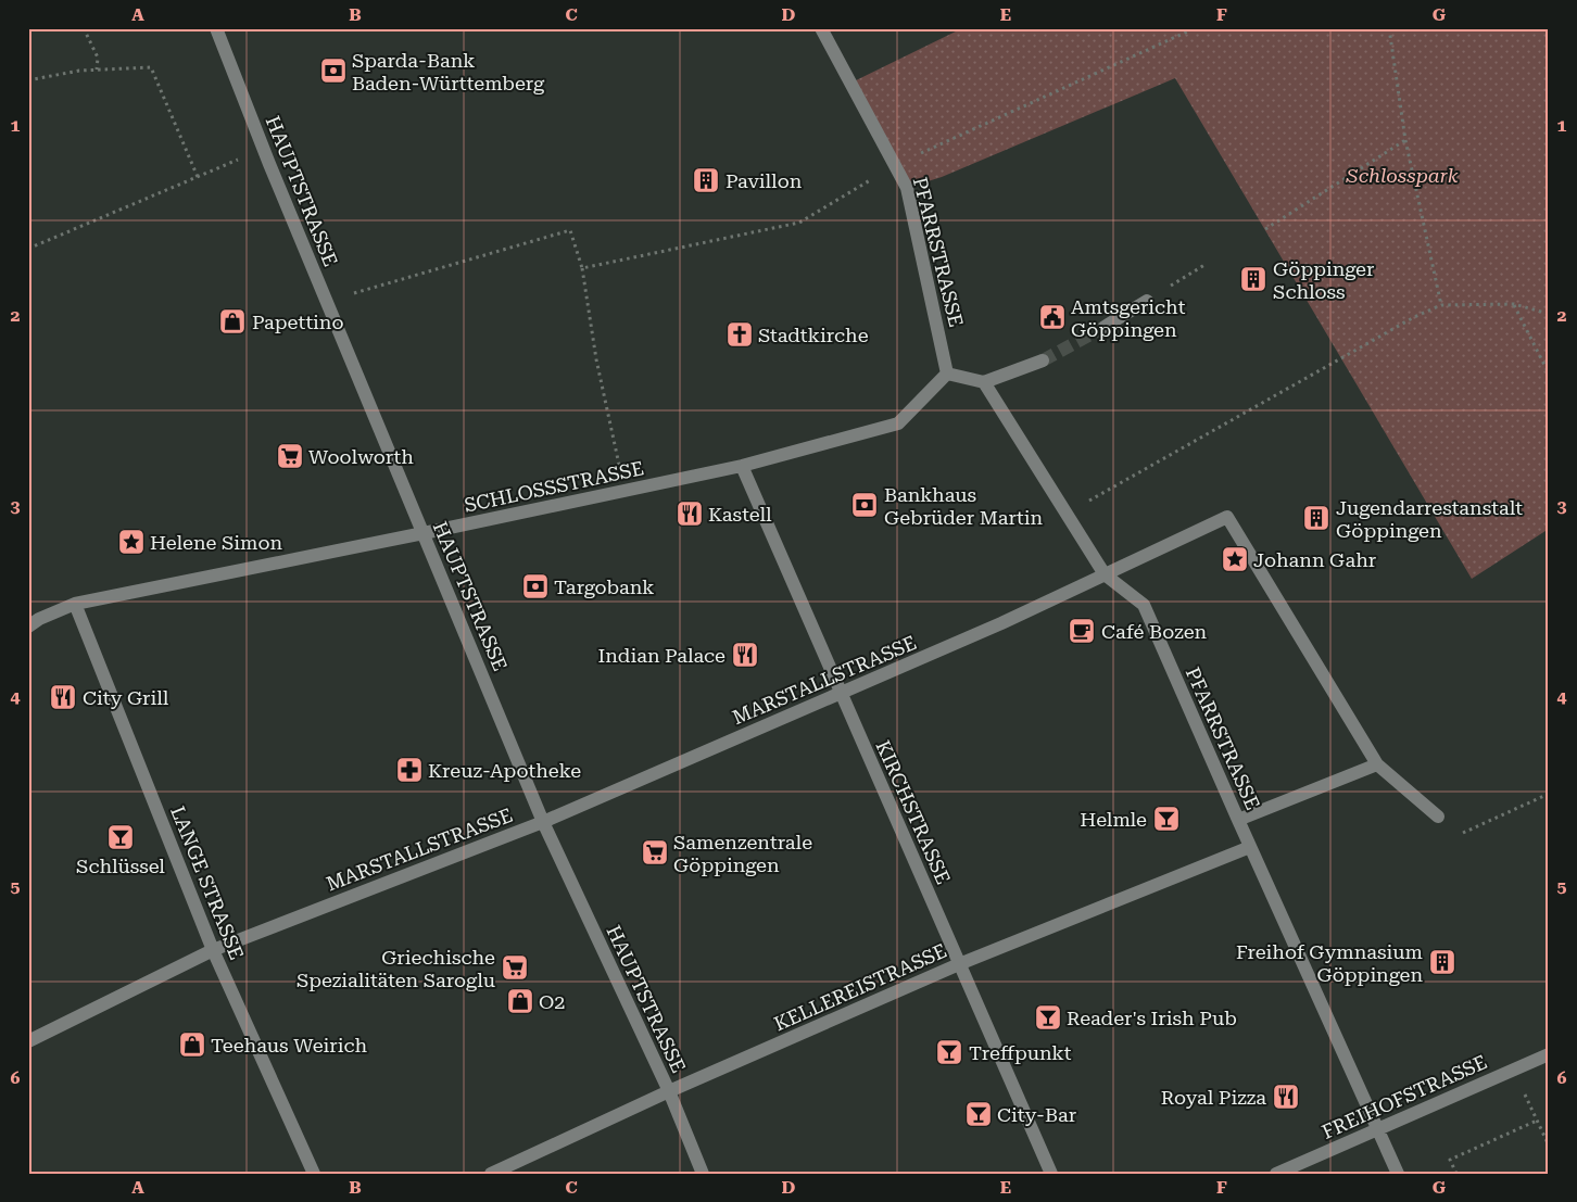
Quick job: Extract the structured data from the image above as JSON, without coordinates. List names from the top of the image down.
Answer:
{
  "streets": {
    "street": [
      "HAUPTSTRASSE",
      "PFARRSTRASSE",
      "SCHLOSSSTRASSE",
      "MARSTALLSTRASSE",
      "KIRCHSTRASSE",
      "LANGE STRASSE",
      "KELLEREISTRASSE",
      "FREIHOFSTRASSE"
    ]
  },
  "crossings": [
    ["HAUPTSTRASSE", "SCHLOSSSTRASSE"],
    ["HAUPTSTRASSE", "MARSTALLSTRASSE"],
    ["HAUPTSTRASSE", "KELLEREISTRASSE"],
    ["PFARRSTRASSE", "SCHLOSSSTRASSE"],
    ["PFARRSTRASSE", "MARSTALLSTRASSE"],
    ["PFARRSTRASSE", "KELLEREISTRASSE"],
    ["PFARRSTRASSE", "FREIHOFSTRASSE"],
    ["SCHLOSSSTRASSE", "KIRCHSTRASSE"],
    ["SCHLOSSSTRASSE", "LANGE STRASSE"],
    ["MARSTALLSTRASSE", "KIRCHSTRASSE"],
    ["MARSTALLSTRASSE", "LANGE STRASSE"],
    ["KIRCHSTRASSE", "KELLEREISTRASSE"]
  ],
  "parks": ["Schlosspark"],
  "places": {
    "bank": ["Sparda-Bank Baden-Württemberg", "Bankhaus Gebrüder Martin", "Targobank"],
    "building": [
      "Pavillon",
      "Göppinger Schloss",
      "Jugendarrestanstalt Göppingen",
      "Freihof Gymnasium Göppingen"
    ],
    "public building": ["Amtsgericht Göppingen"],
    "shop": ["Papettino", "O2", "Teehaus Weirich"],
    "church": ["Stadtkirche"],
    "supermarket": ["Woolworth", "Samenzentrale Göppingen", "Griechische Spezialitäten Saroglu"],
    "restaurant": [
      "Kastell",
      "Indian Palace",
      "City Grill",
      "Royal Pizza"
    ],
    "place": ["Helene Simon", "Johann Gahr"],
    "cafe": ["Café Bozen"],
    "pharmacy": ["Kreuz-Apotheke"],
    "bar": [
      "Helmle",
      "Schlüssel",
      "Reader's Irish Pub",
      "Treffpunkt",
      "City-Bar"
    ]
  },
  "grid": {
    "columns": [
      "A",
      "B",
      "C",
      "D",
      "E",
      "F",
      "G"
    ],
    "rows": [
      "1",
      "2",
      "3",
      "4",
      "5",
      "6"
    ]
  }
}
